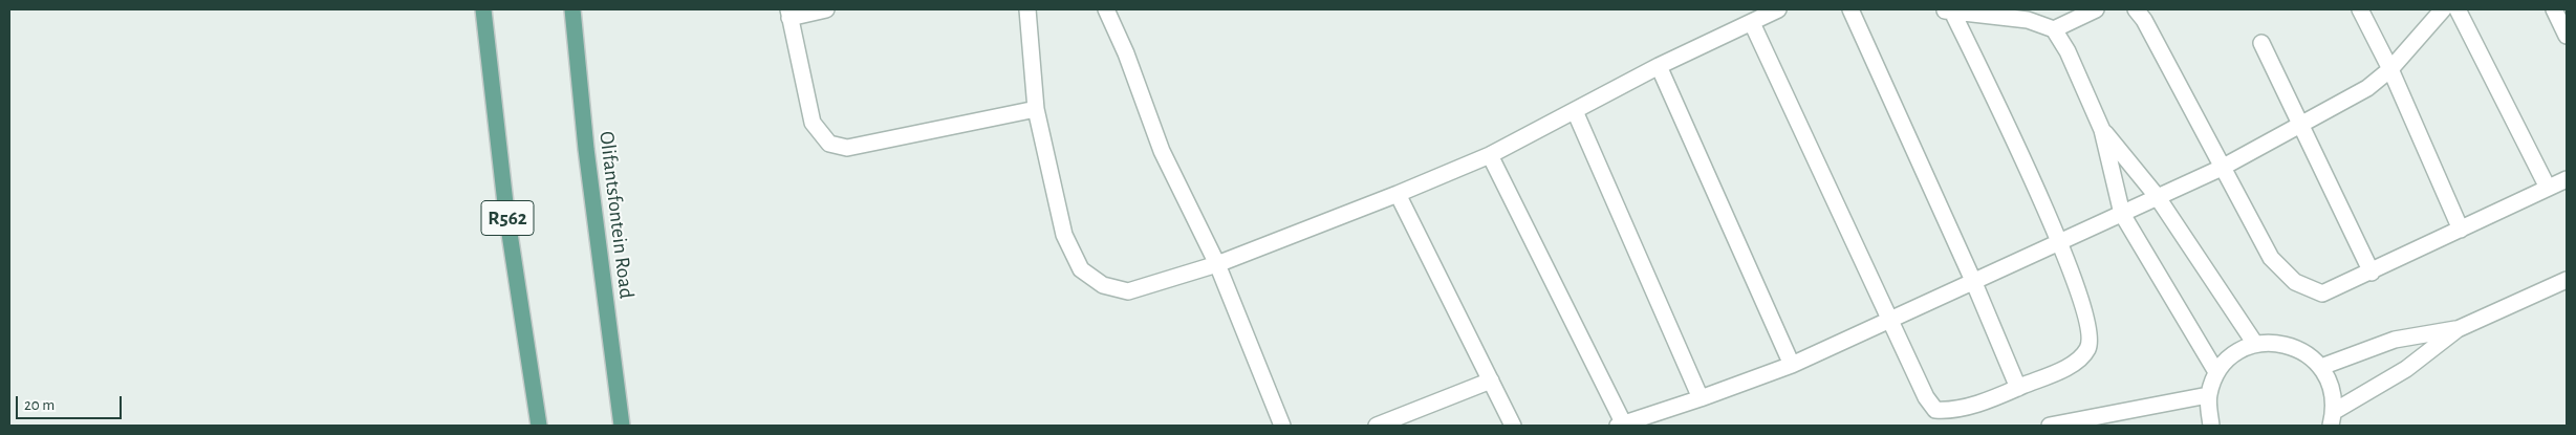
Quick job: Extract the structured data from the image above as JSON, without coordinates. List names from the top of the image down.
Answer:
{
  "streets": {
    "main road": ["Olifantsfontein Road", "R562"]
  },
  "scale_bar": "20 m"
}
